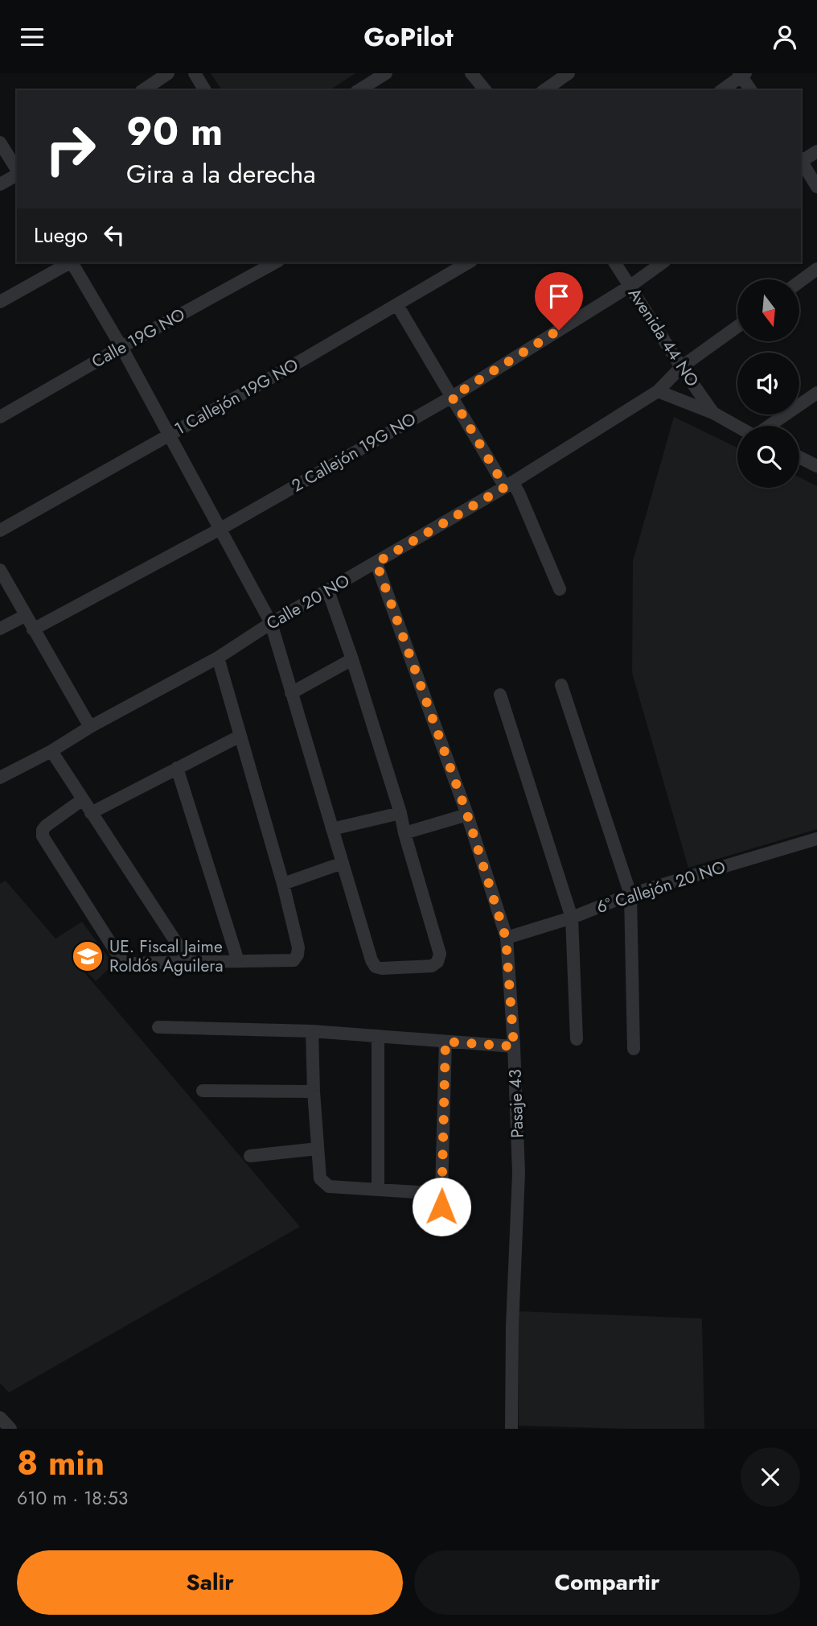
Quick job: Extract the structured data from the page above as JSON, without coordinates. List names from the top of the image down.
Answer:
{
  "streets": {
    "street": [
      "Avenida 44 NO",
      "Calle 19G NO",
      "1 Callejón 19G NO",
      "2 Callejón 19G NO",
      "Calle 20 NO",
      "6º Callejón 20 NO",
      "Pasaje 43"
    ]
  },
  "crossings": [
    ["Avenida 44 NO", "2 Callejón 19G NO"],
    ["Avenida 44 NO", "Calle 20 NO"],
    ["Calle 20 NO", "Pasaje 43"],
    ["6º Callejón 20 NO", "Pasaje 43"]
  ],
  "places": {
    "school or university": ["UE. Fiscal Jaime Roldós Aguilera"]
  },
  "north": "bottom",
  "page": {
    "header": "GoPilot",
    "turn": ["90 m", "Gira a la derecha"],
    "then": "Luego",
    "heading": ["8 min", "610 m · 18:53"],
    "buttons": ["Salir", "Compartir"]
  }
}
